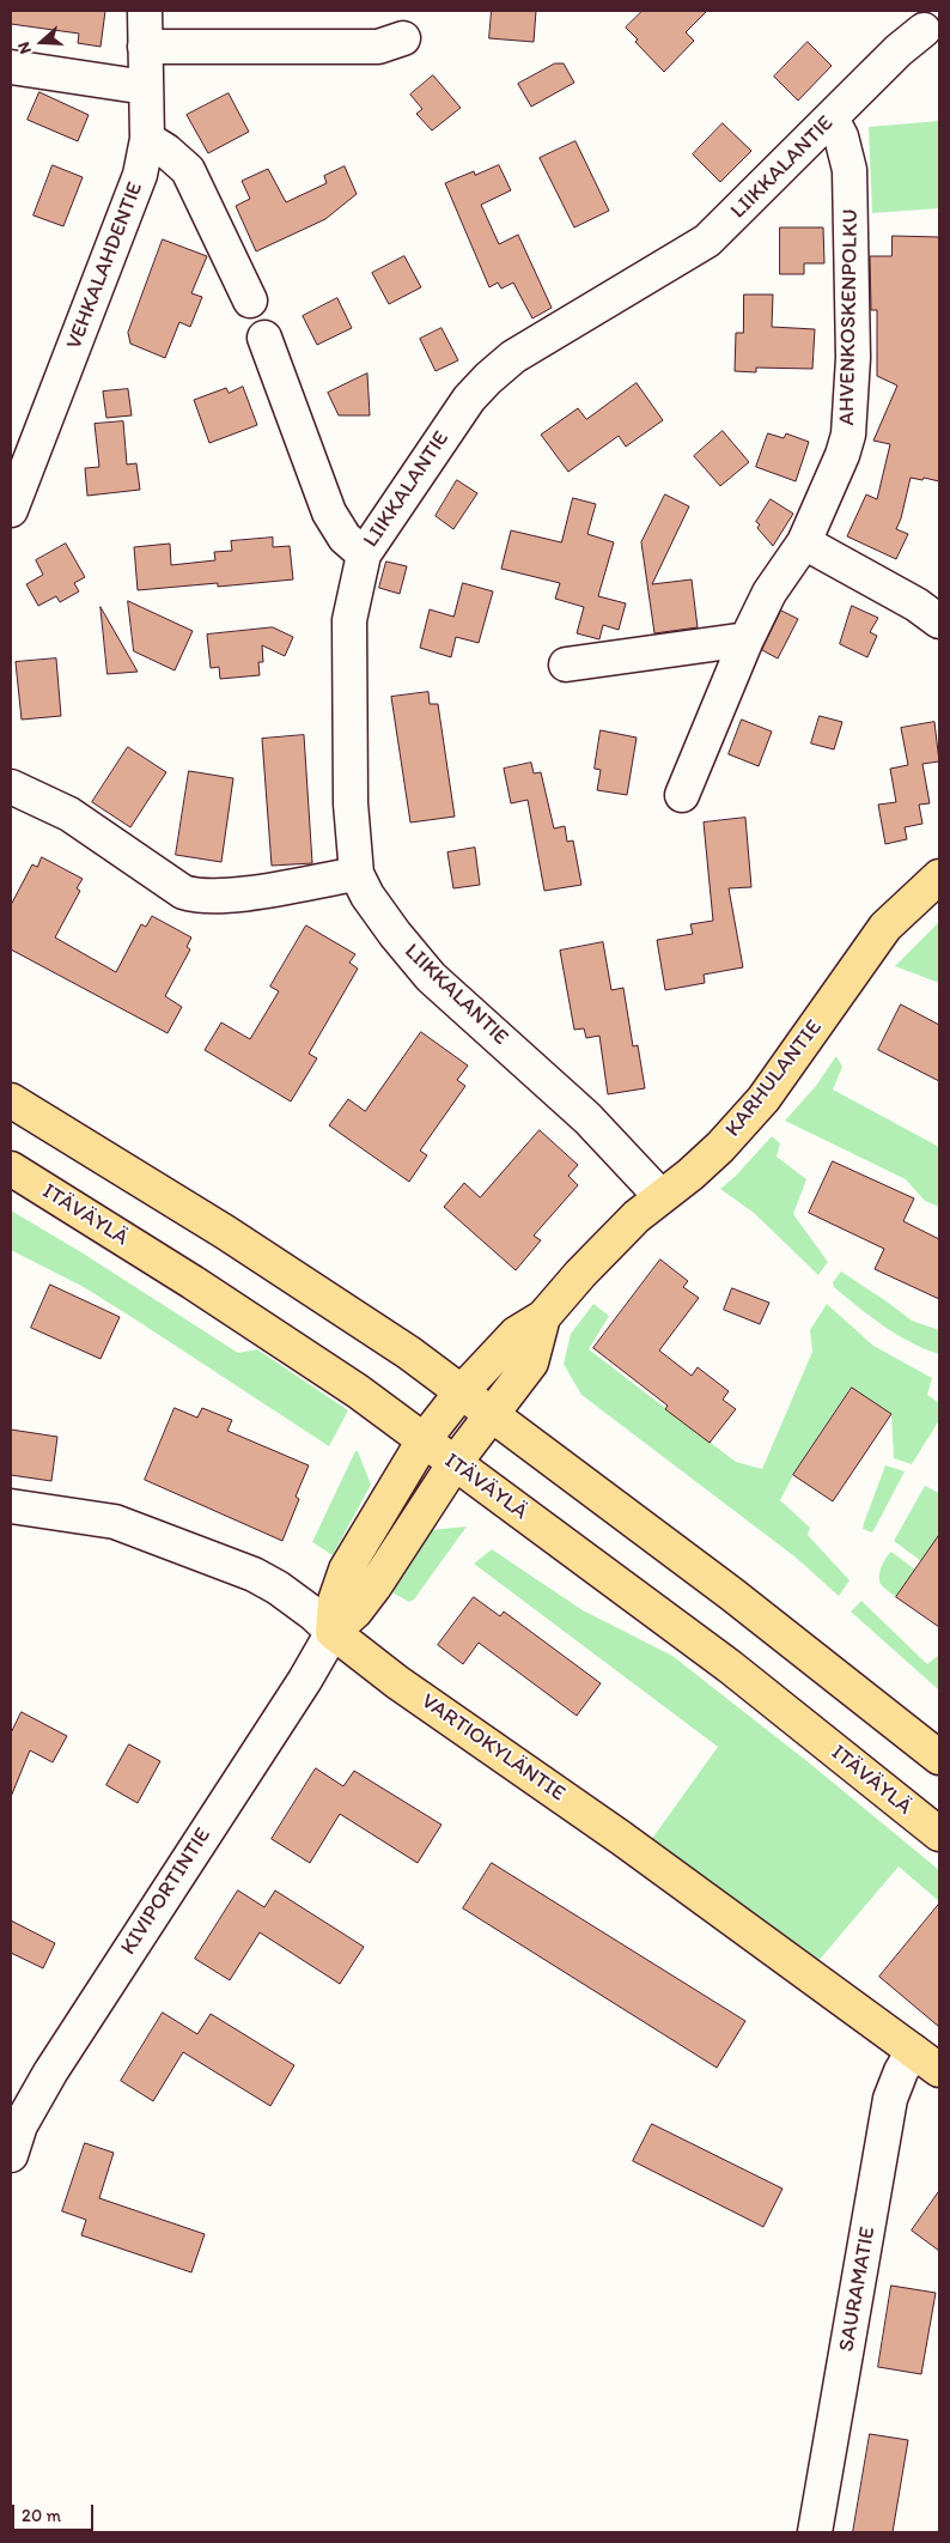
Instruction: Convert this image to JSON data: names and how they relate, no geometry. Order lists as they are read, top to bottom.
{
  "streets": {
    "main road": [
      "KARHULANTIE",
      "ITÄVÄYLÄ",
      "VARTIOKYLÄNTIE",
      "KIVIPORTINTIE"
    ],
    "street": [
      "LIIKKALANTIE",
      "VEHKALAHDENTIE",
      "AHVENKOSKENPOLKU",
      "SAURAMATIE"
    ]
  },
  "crossings": [
    ["LIIKKALANTIE", "AHVENKOSKENPOLKU"],
    ["LIIKKALANTIE", "KARHULANTIE"],
    ["KARHULANTIE", "ITÄVÄYLÄ"],
    ["KARHULANTIE", "KIVIPORTINTIE"],
    ["ITÄVÄYLÄ", "KIVIPORTINTIE"],
    ["VARTIOKYLÄNTIE", "KIVIPORTINTIE"],
    ["VARTIOKYLÄNTIE", "SAURAMATIE"]
  ],
  "scale_bar": "20 m",
  "north": "left"
}
